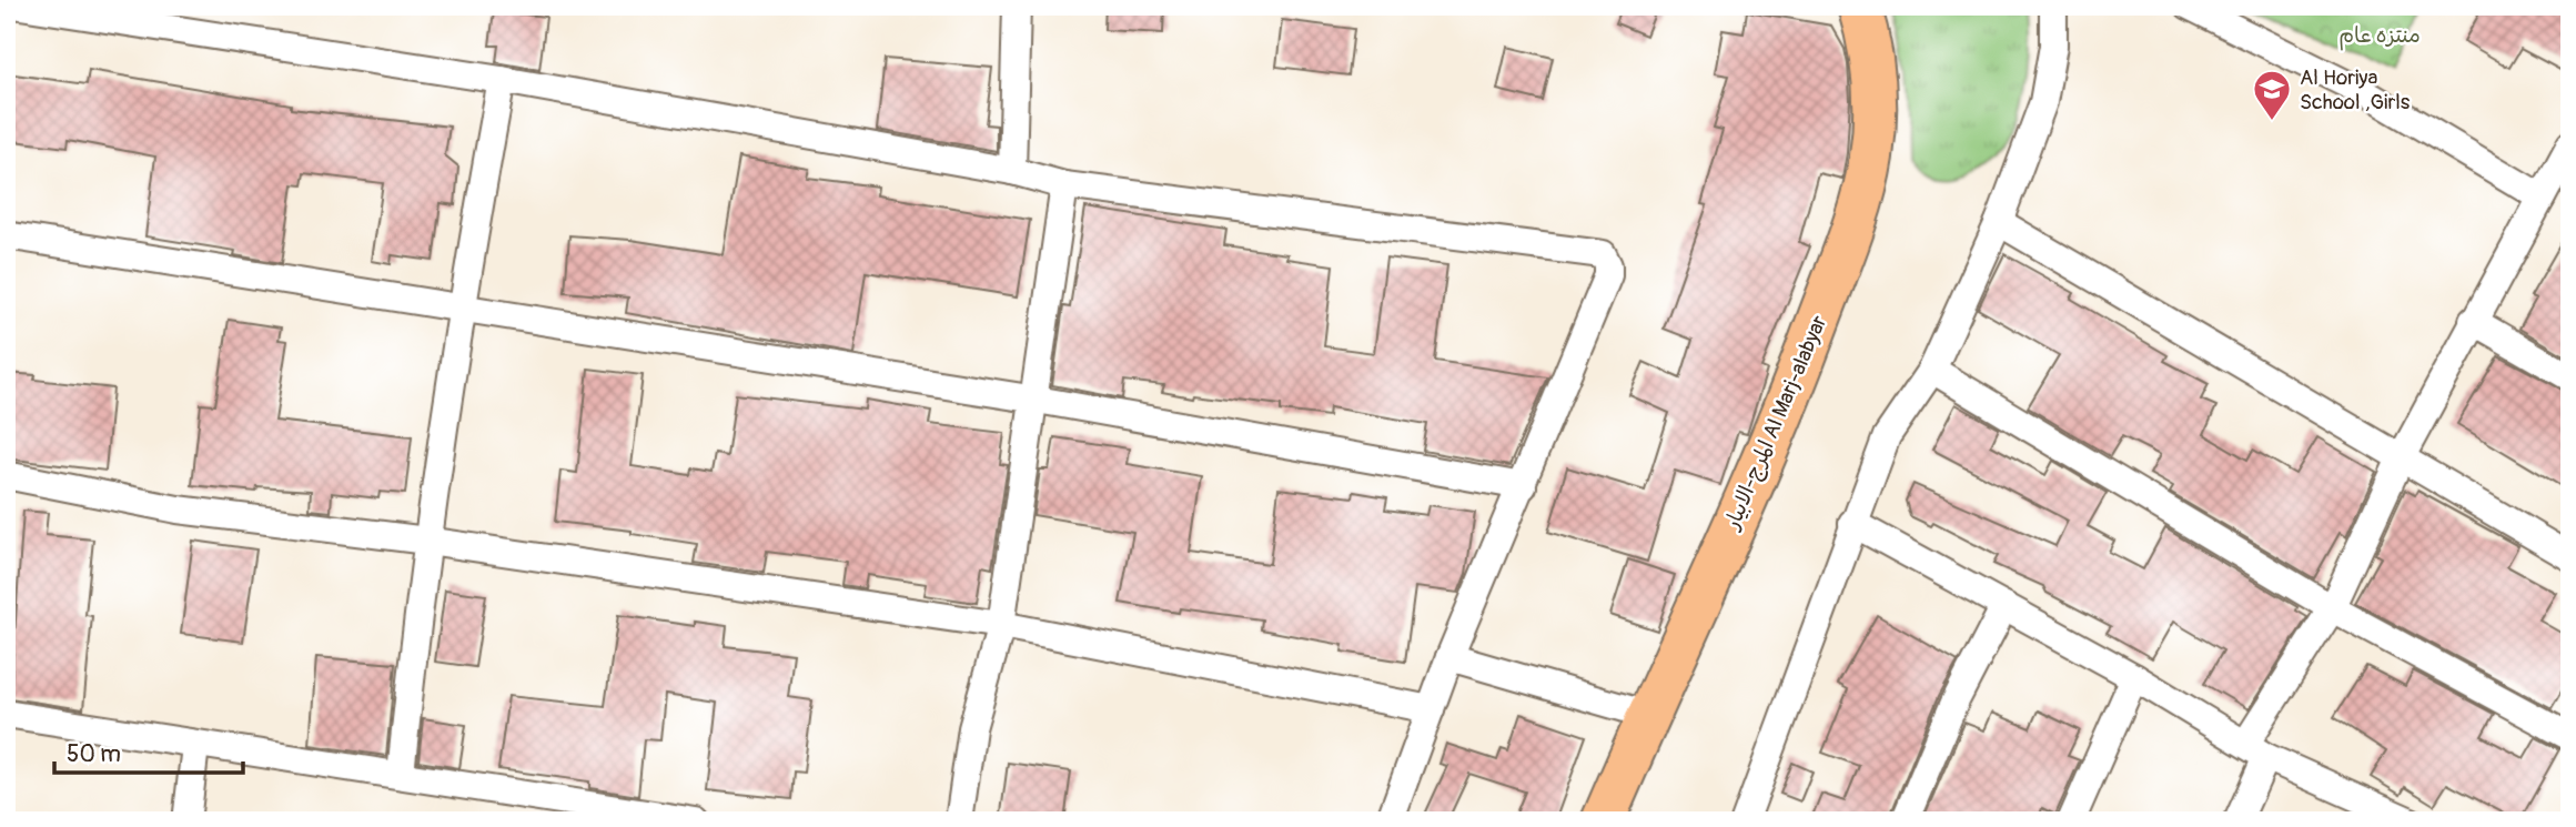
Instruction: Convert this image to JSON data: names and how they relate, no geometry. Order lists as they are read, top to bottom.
{
  "streets": {
    "main road": ["المرج-الابيار Al Marj-alabyar"]
  },
  "parks": ["منتزه عام"],
  "places": {
    "school or university": ["Al Horiya School ,Girls"]
  },
  "scale_bar": "50 m"
}
